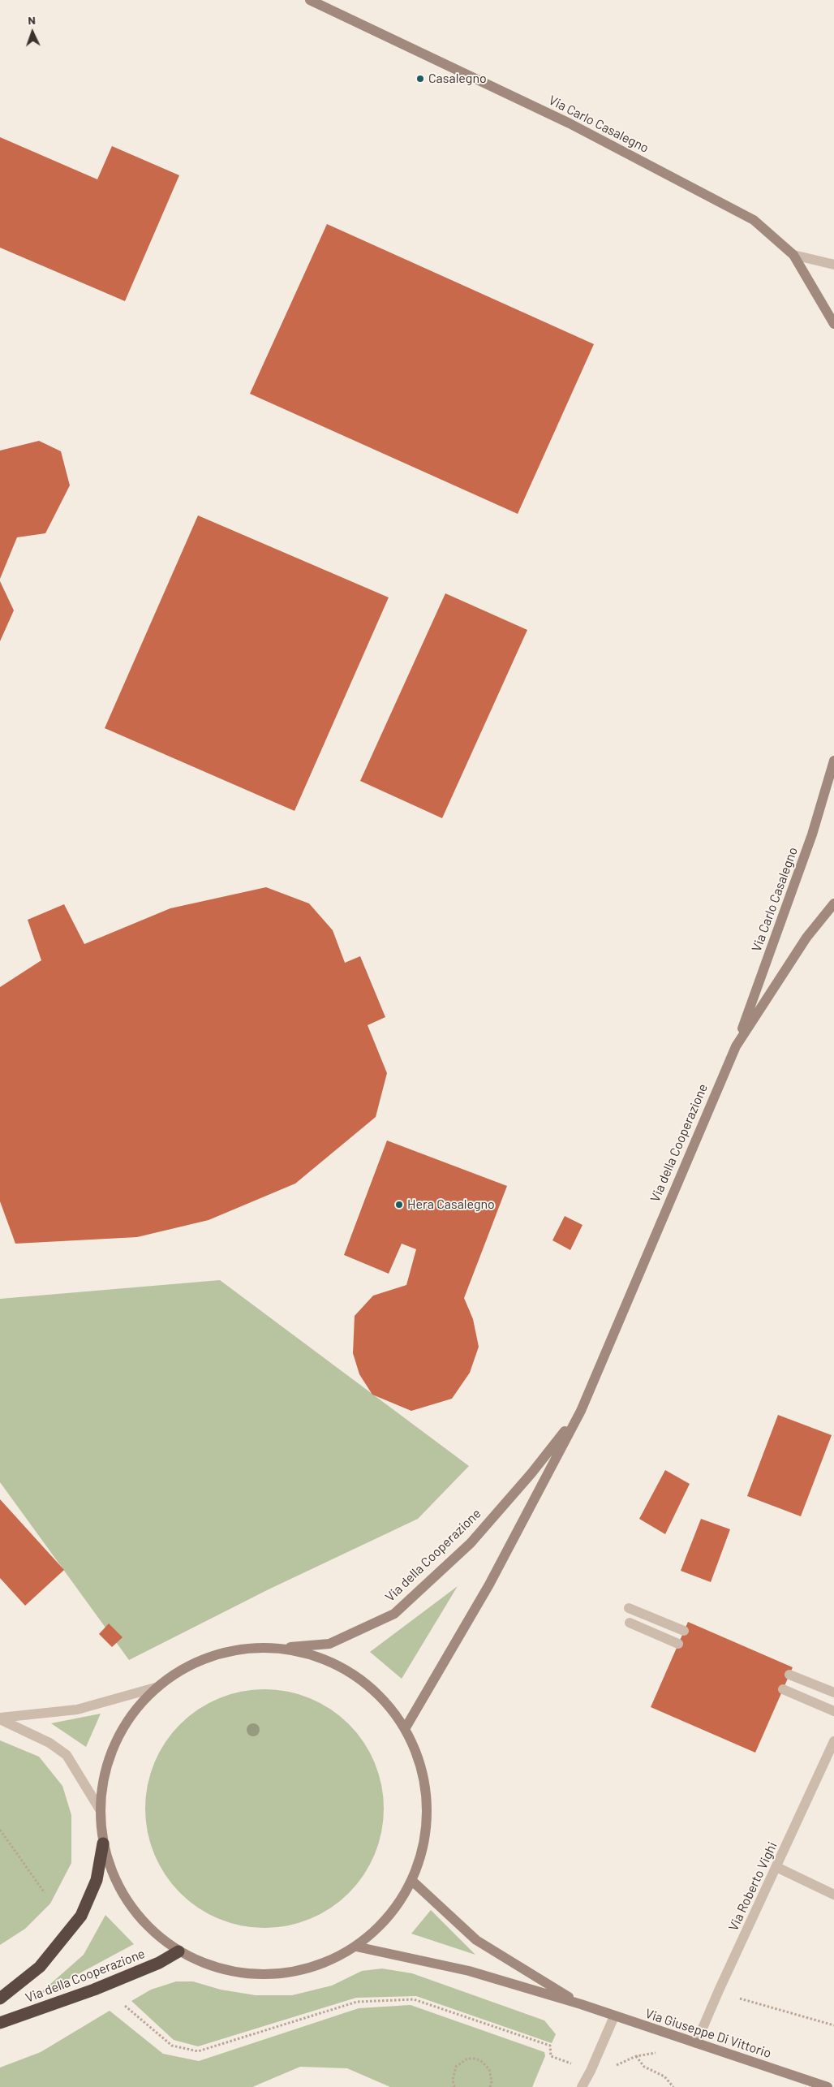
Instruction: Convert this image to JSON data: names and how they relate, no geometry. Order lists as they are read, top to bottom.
{
  "streets": {
    "highway": ["Via della Cooperazione"],
    "street": ["Via Carlo Casalegno", "Via Roberto Vighi", "Via Giuseppe Di Vittorio"]
  },
  "crossings": [
    ["Via Carlo Casalegno", "Via della Cooperazione"],
    ["Via Roberto Vighi", "Via Giuseppe Di Vittorio"]
  ],
  "places": ["Casalegno", "Hera Casalegno"],
  "north": "top"
}
